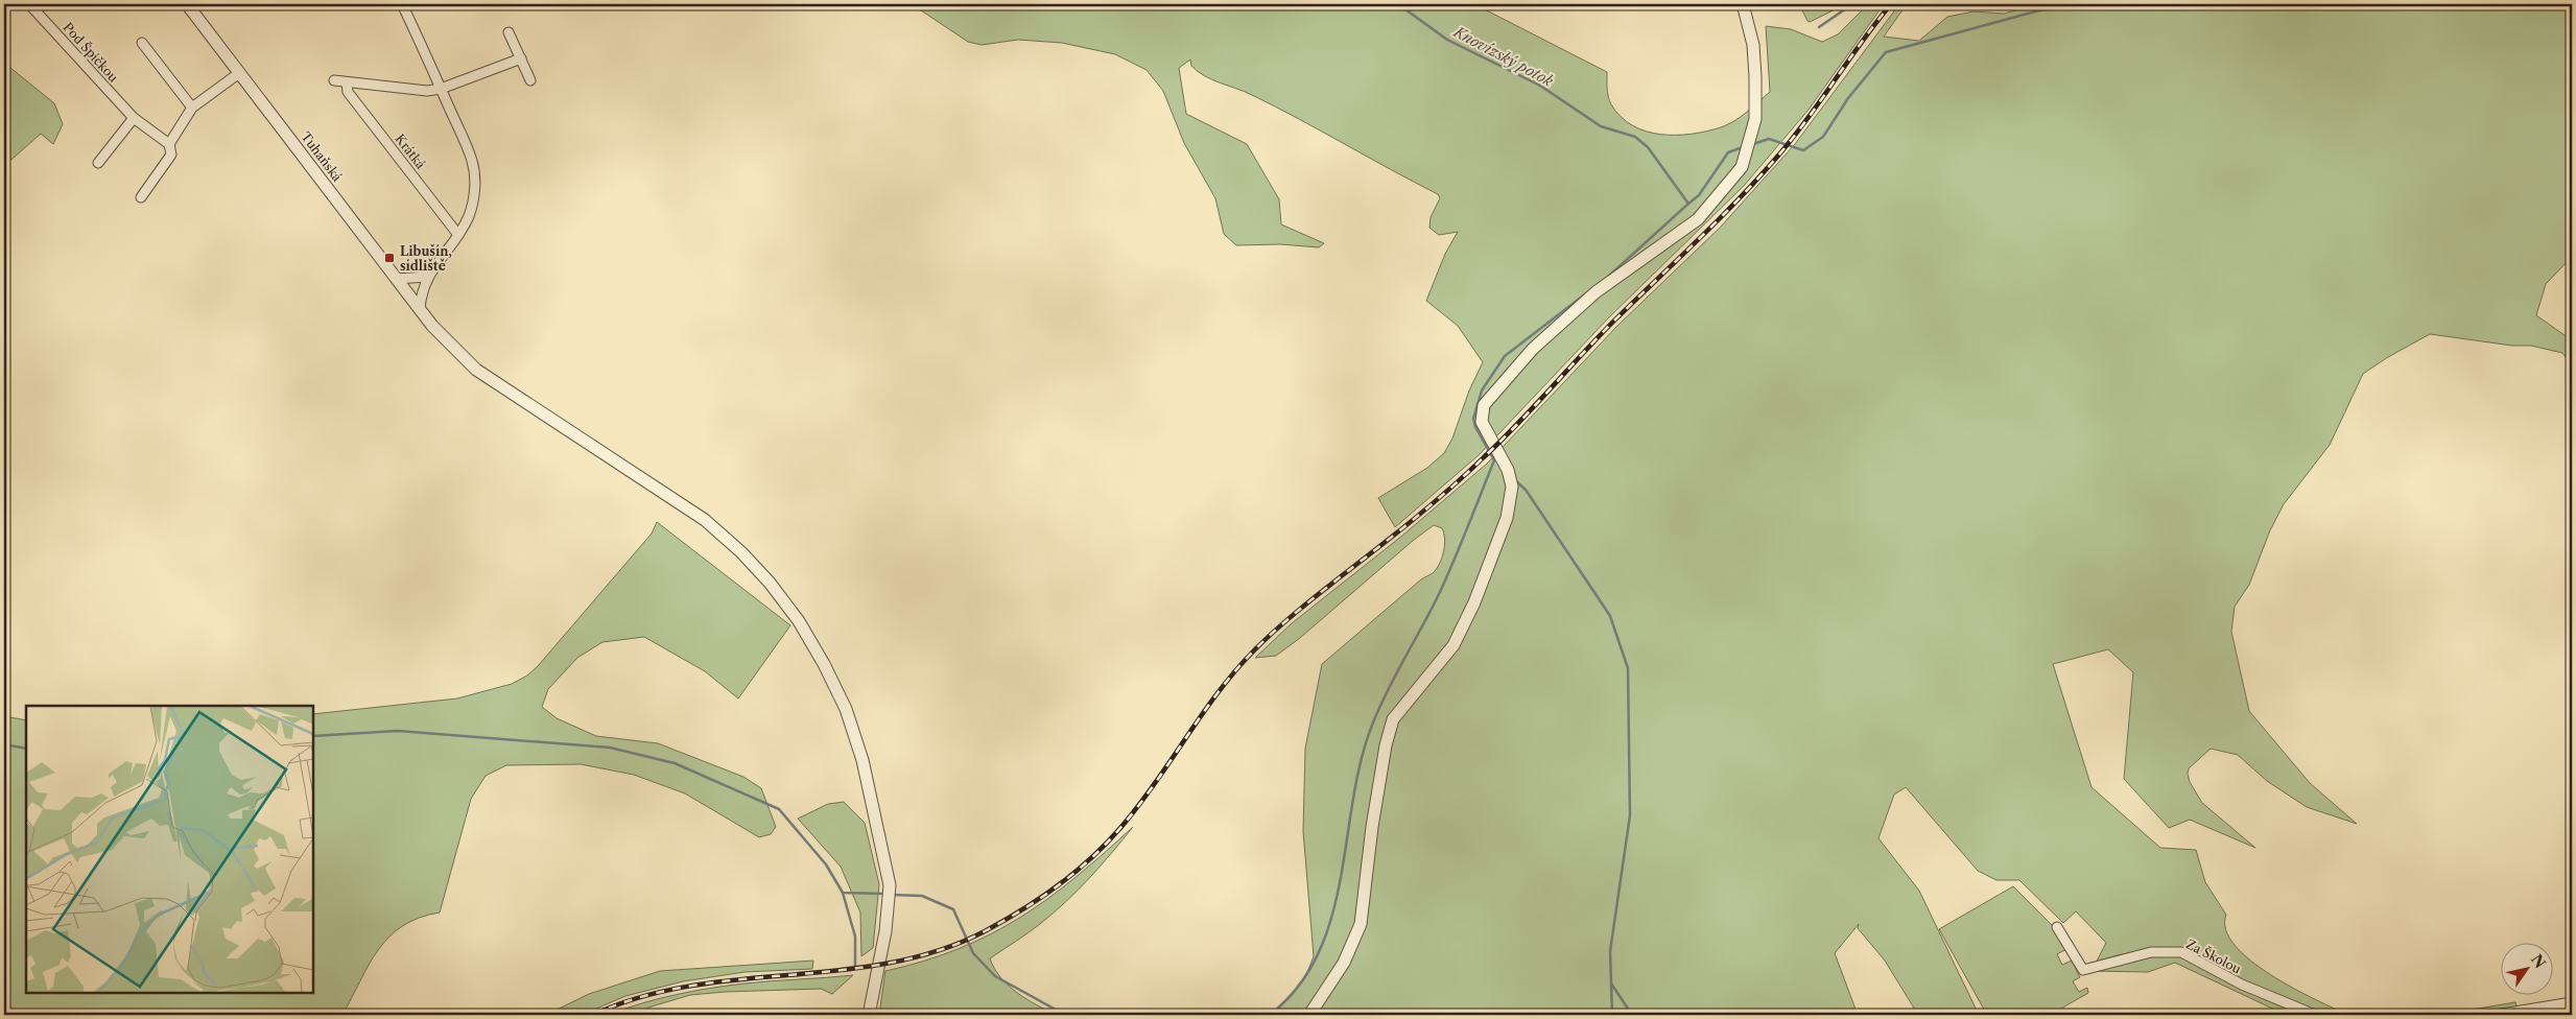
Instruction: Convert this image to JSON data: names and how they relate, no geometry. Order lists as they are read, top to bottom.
{
  "streets": {
    "street": [
      "Pod Špičkou",
      "Krátká",
      "Tuhaňská",
      "Za Školou"
    ]
  },
  "water": ["Knovízský potok"],
  "places": {
    "transit": ["Libušín, sídliště"]
  },
  "north": "top right"
}
